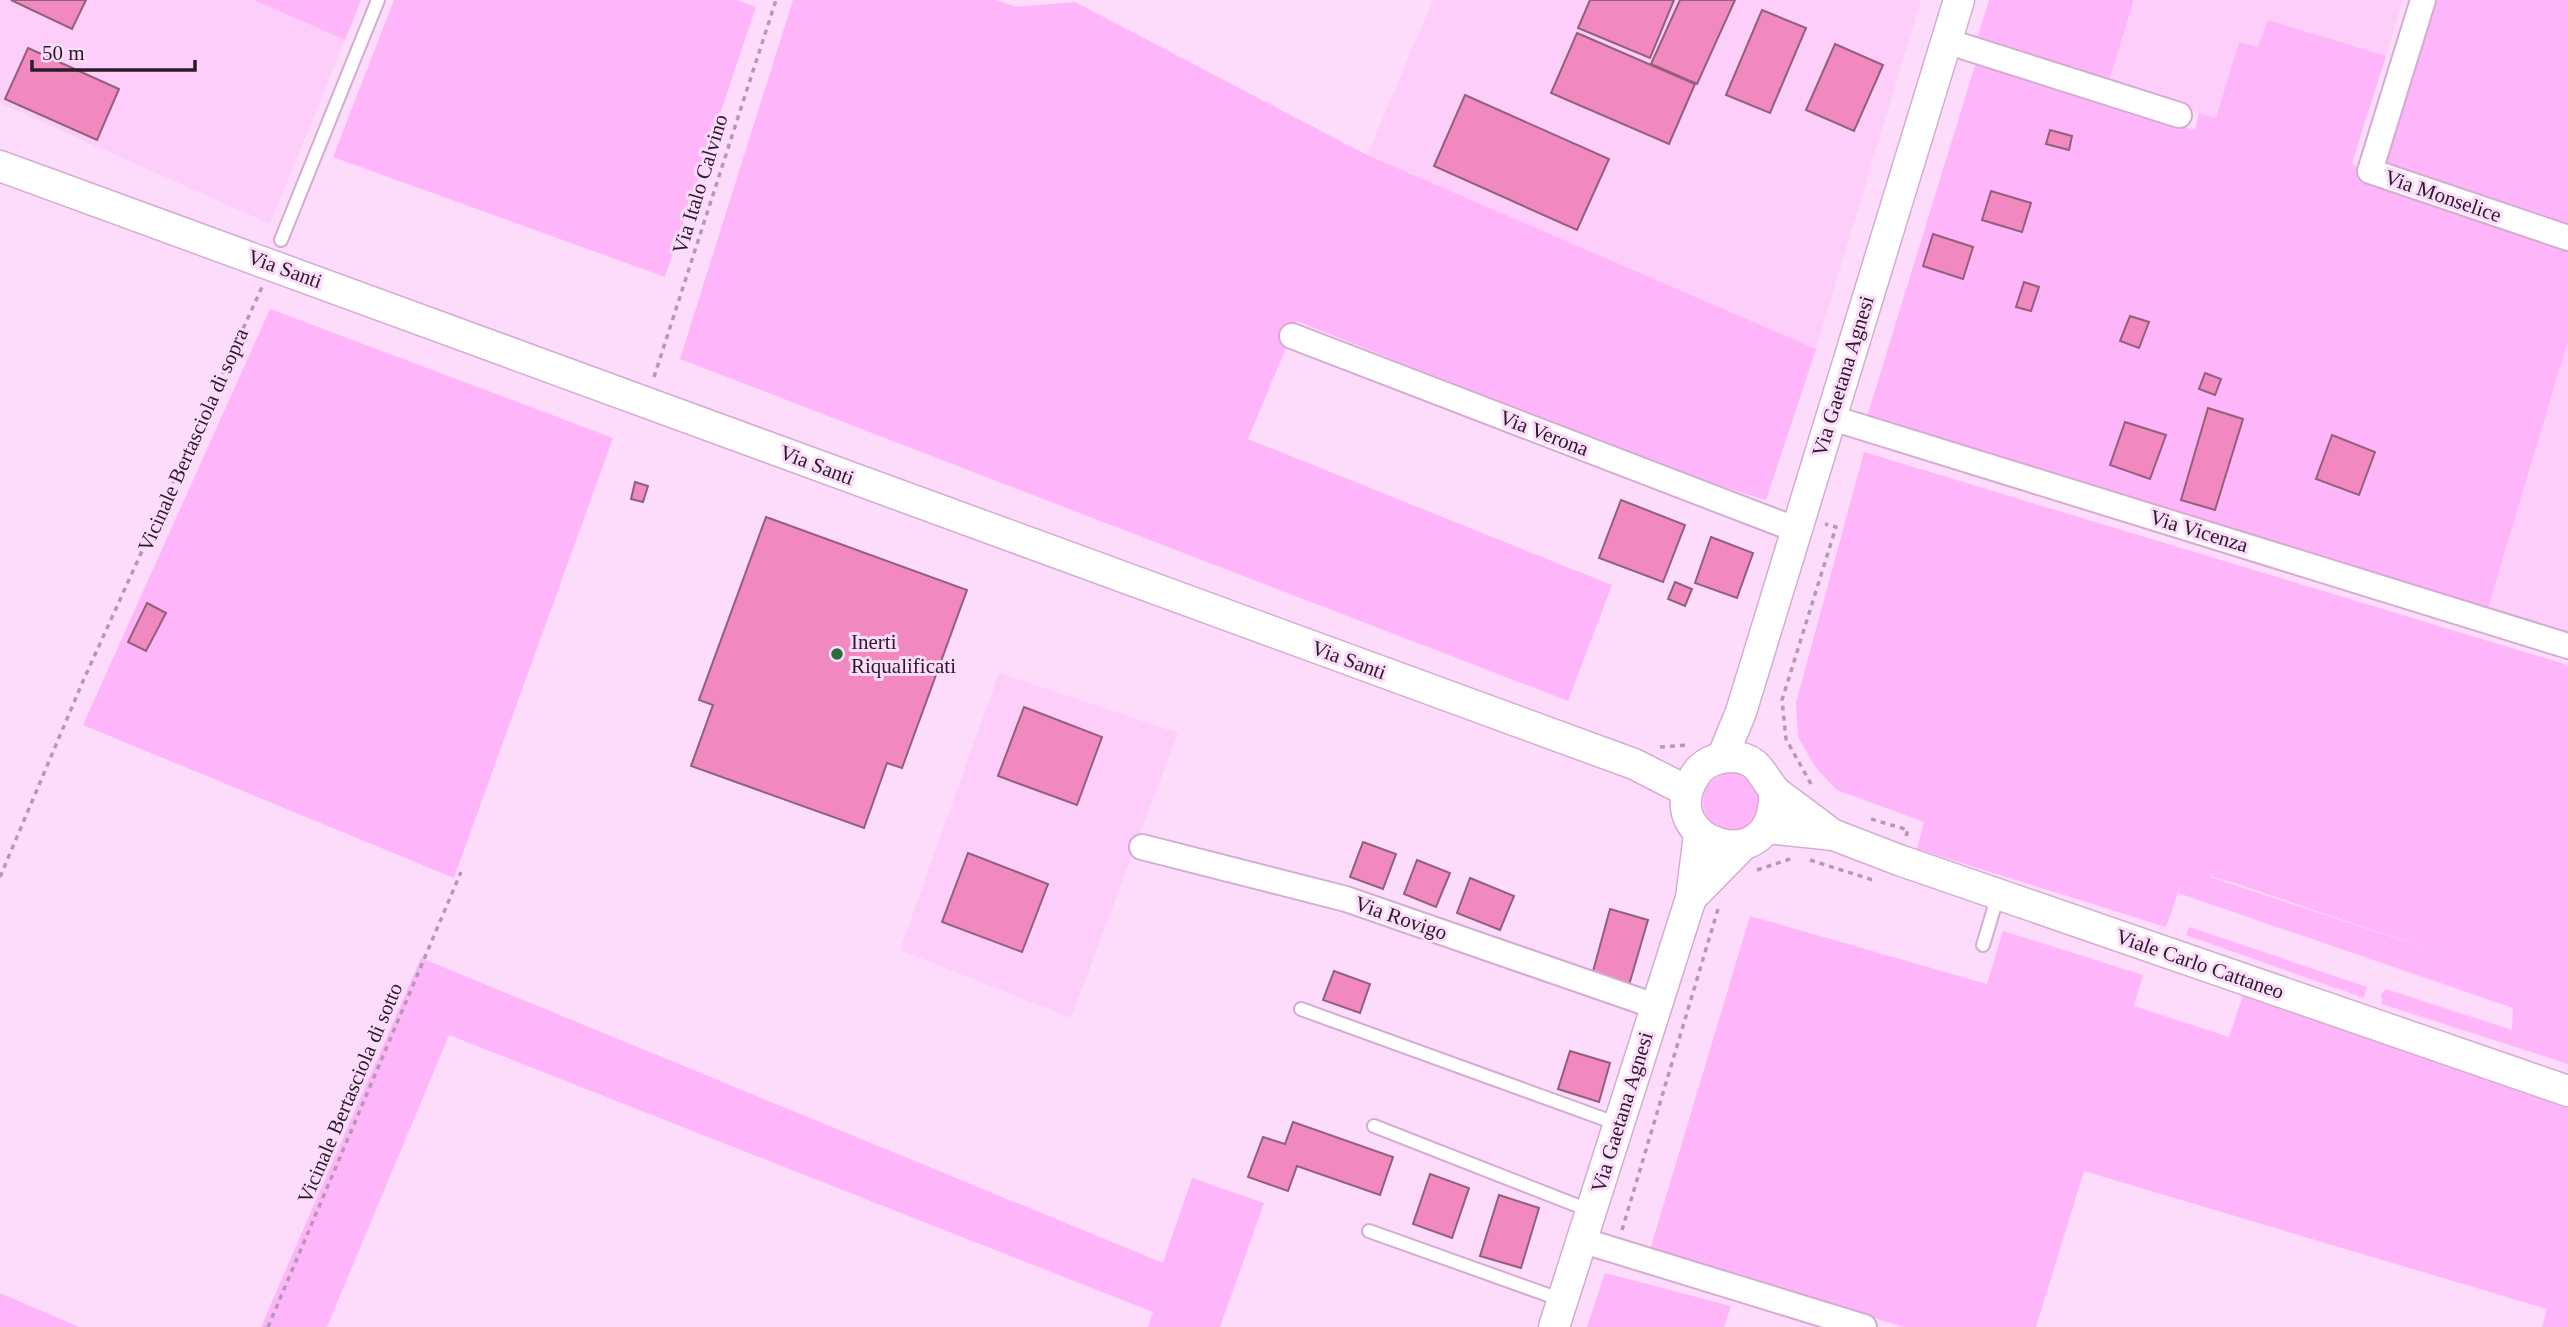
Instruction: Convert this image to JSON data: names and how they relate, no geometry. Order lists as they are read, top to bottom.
{
  "streets": {
    "street": [
      "Via Monselice",
      "Via Santi",
      "Via Gaetana Agnesi",
      "Via Verona",
      "Via Vicenza",
      "Via Rovigo",
      "Viale Carlo Cattaneo"
    ],
    "path": ["Via Italo Calvino", "Vicinale Bertasciola di sopra", "Vicinale Bertasciola di sotto"]
  },
  "crossings": [
    ["Via Santi", "Via Gaetana Agnesi"],
    ["Via Santi", "Vicinale Bertasciola di sopra"],
    ["Via Santi", "Viale Carlo Cattaneo"],
    ["Via Gaetana Agnesi", "Via Verona"],
    ["Via Gaetana Agnesi", "Via Vicenza"],
    ["Via Gaetana Agnesi", "Via Rovigo"],
    ["Via Gaetana Agnesi", "Viale Carlo Cattaneo"]
  ],
  "places": ["Inerti Riqualificati"],
  "scale_bar": "50 m"
}
